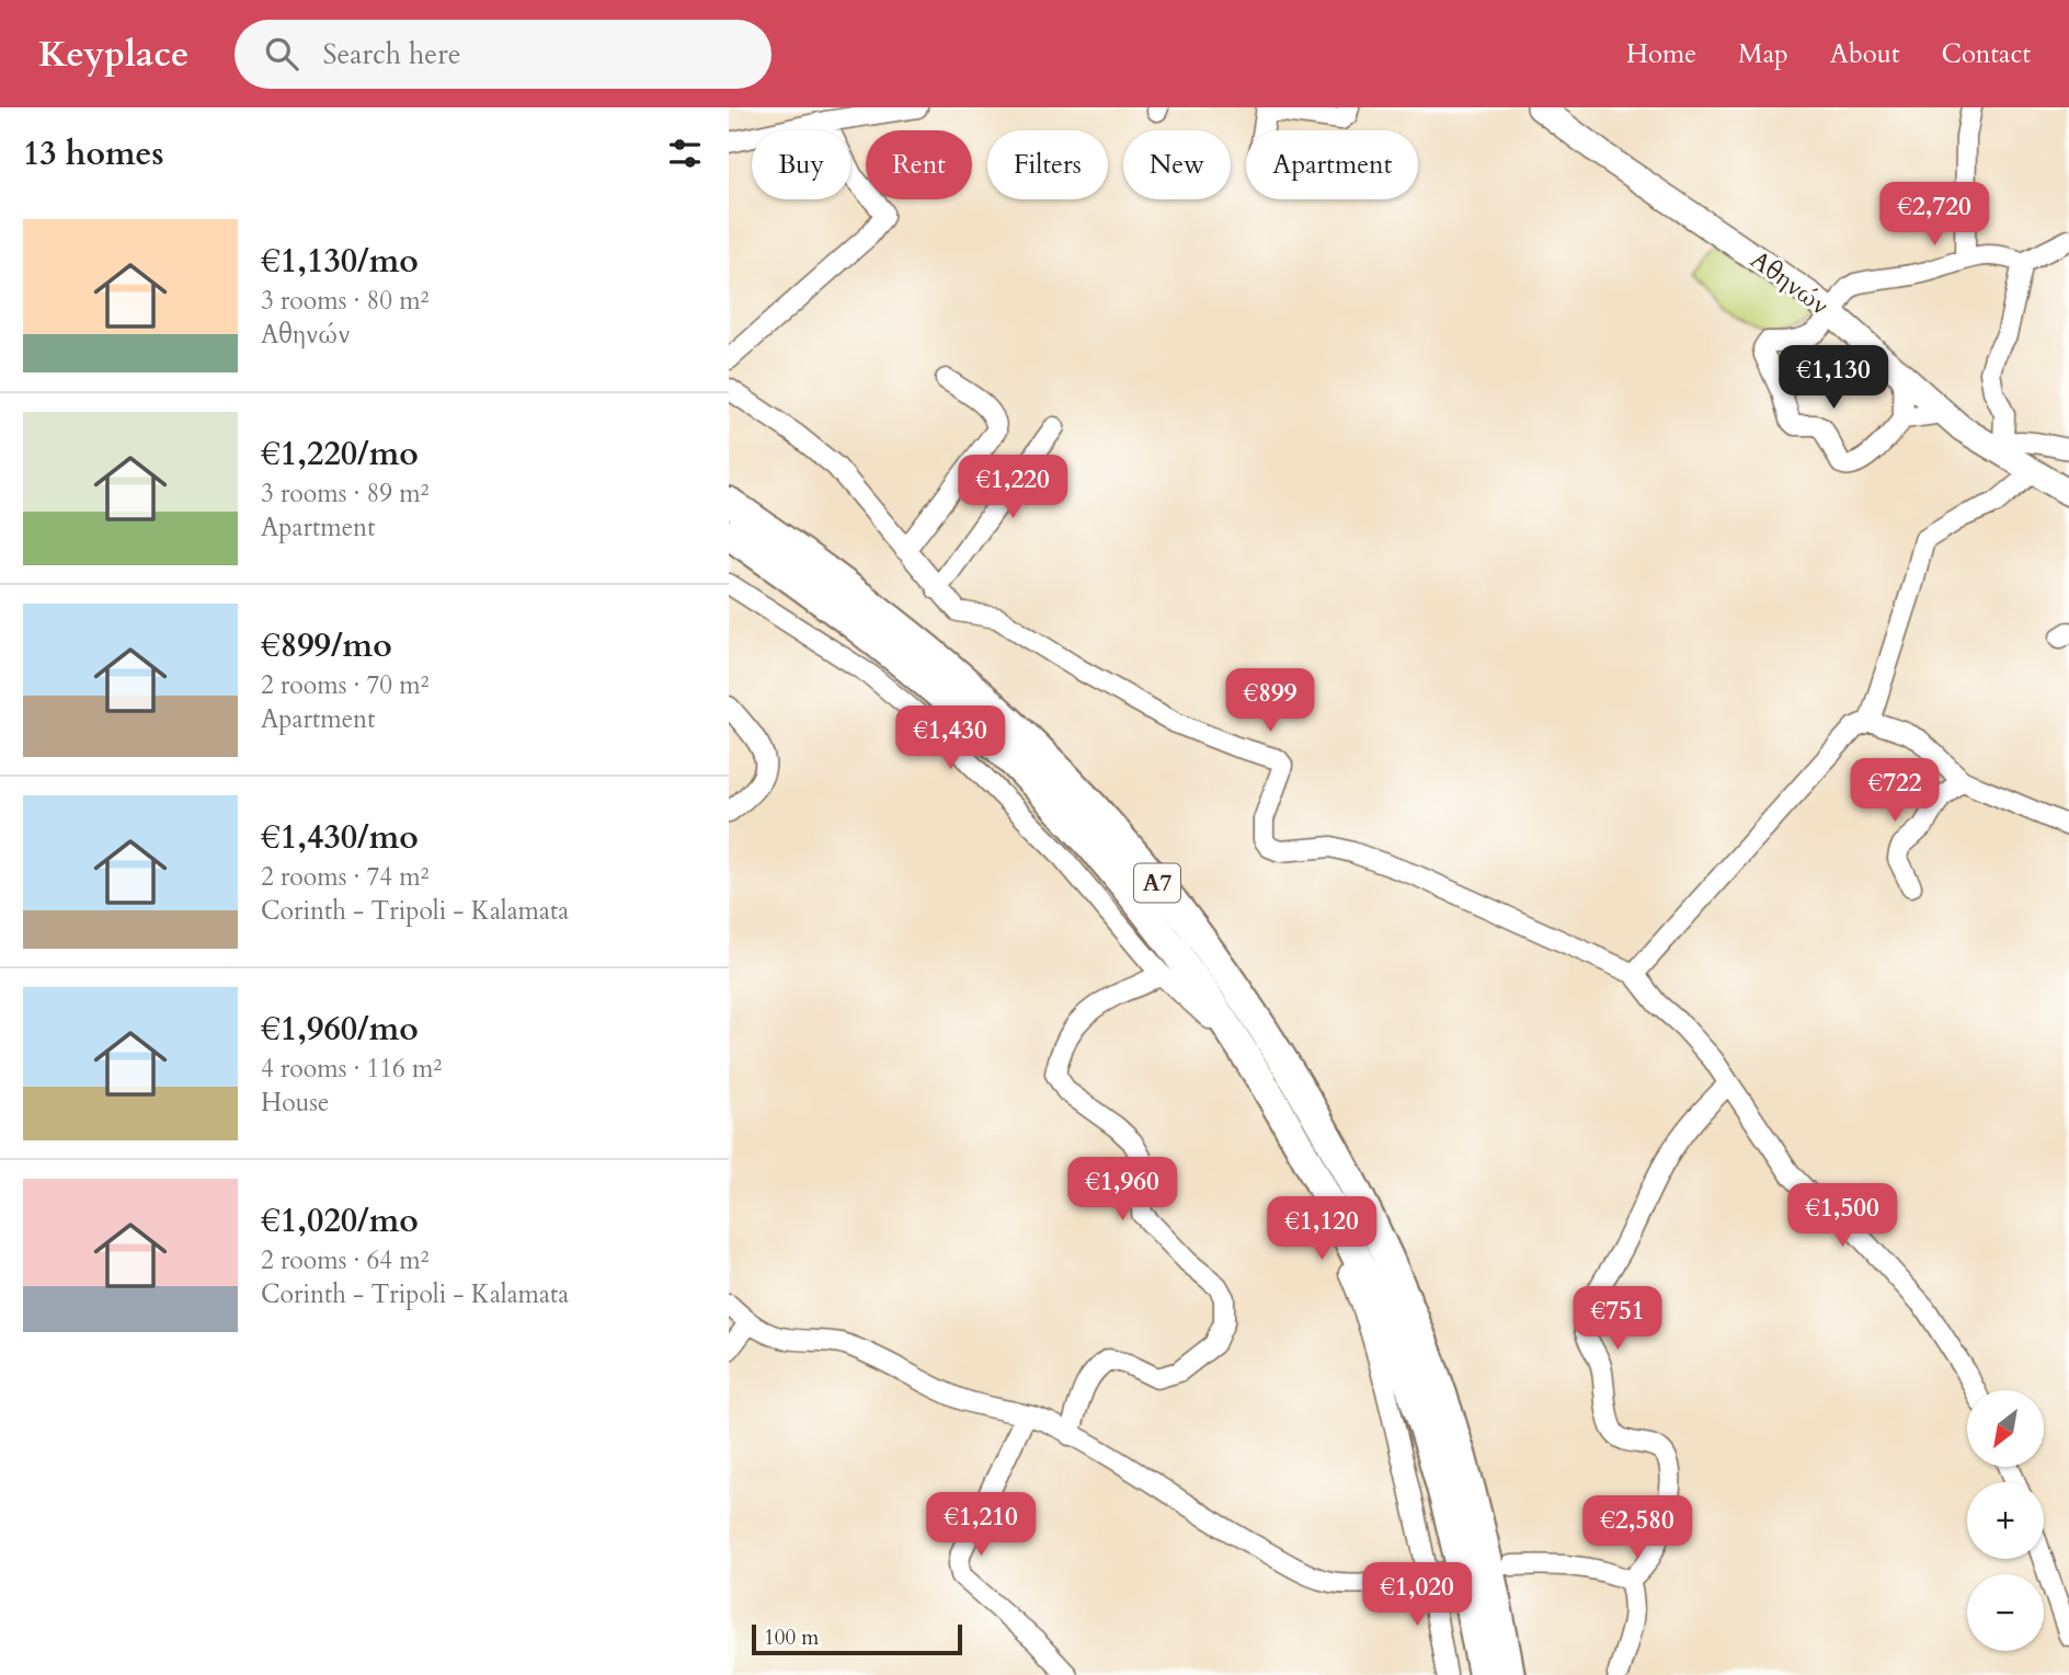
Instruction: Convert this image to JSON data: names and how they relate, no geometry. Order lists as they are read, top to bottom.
{
  "streets": {
    "highway": ["Α7"],
    "main road": ["Αθηνών"]
  },
  "scale_bar": "100 m",
  "north": "bottom left",
  "page": {
    "header": "Keyplace",
    "search": "Search here",
    "nav": [
      "Home",
      "Map",
      "About",
      "Contact"
    ],
    "heading": "13 homes",
    "chip": [
      "Buy",
      "Rent",
      "Filters",
      "New",
      "Apartment"
    ],
    "price": [
      "€2,720",
      "€1,130",
      "€1,220",
      "€899",
      "€1,430",
      "€722",
      "€1,960",
      "€1,500",
      "€1,120",
      "€751",
      "€1,210",
      "€2,580",
      "€1,020"
    ],
    "list": [
      {
        "name": "€1,130/mo",
        "note": "3 rooms · 80 m² · Αθηνών"
      },
      {
        "name": "€1,220/mo",
        "note": "3 rooms · 89 m² · Apartment"
      },
      {
        "name": "€899/mo",
        "note": "2 rooms · 70 m² · Apartment"
      },
      {
        "name": "€1,430/mo",
        "note": "2 rooms · 74 m² · Corinth - Tripoli - Kalamata"
      },
      {
        "name": "€1,960/mo",
        "note": "4 rooms · 116 m² · House"
      },
      {
        "name": "€1,020/mo",
        "note": "2 rooms · 64 m² · Corinth - Tripoli - Kalamata"
      }
    ],
    "map_buttons": ["+", "−"],
    "scale": "100 m"
  }
}
